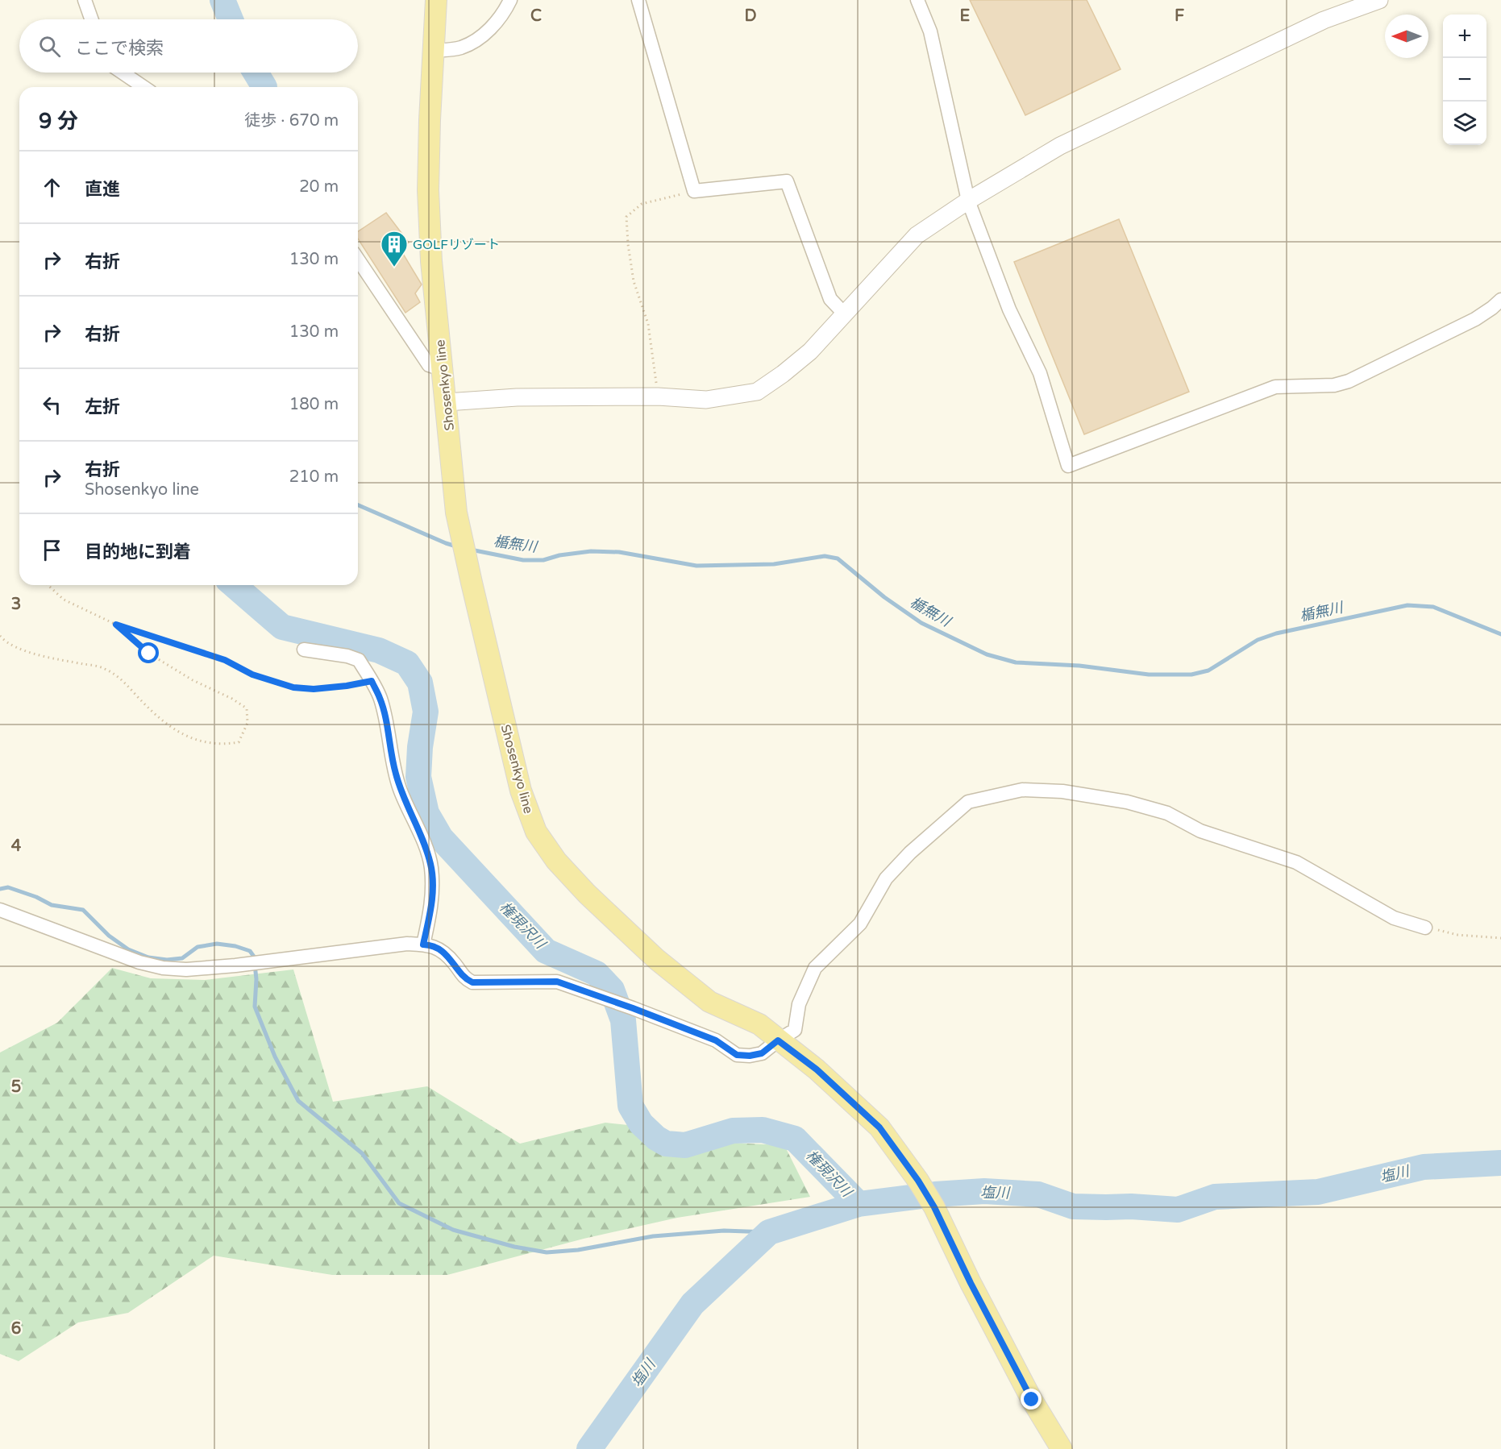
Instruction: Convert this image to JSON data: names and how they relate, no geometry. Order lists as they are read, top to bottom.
{
  "streets": {
    "main road": ["Shosenkyo line"]
  },
  "water": ["楯無川", "権現沢川", "塩川"],
  "places": {
    "building": ["GOLFリゾート"]
  },
  "north": "left",
  "page": {
    "map_buttons": ["+", "−"],
    "search": "ここで検索",
    "heading": ["9 分", "徒歩 · 670 m"],
    "list": [
      ["直進", "20 m"],
      ["右折", "130 m"],
      ["右折", "130 m"],
      ["左折", "180 m"],
      ["右折", "Shosenkyo line", "210 m"],
      "目的地に到着"
    ]
  },
  "grid": {
    "columns": [
      "C",
      "D",
      "E",
      "F"
    ],
    "rows": [
      "3",
      "4",
      "5",
      "6"
    ]
  }
}
